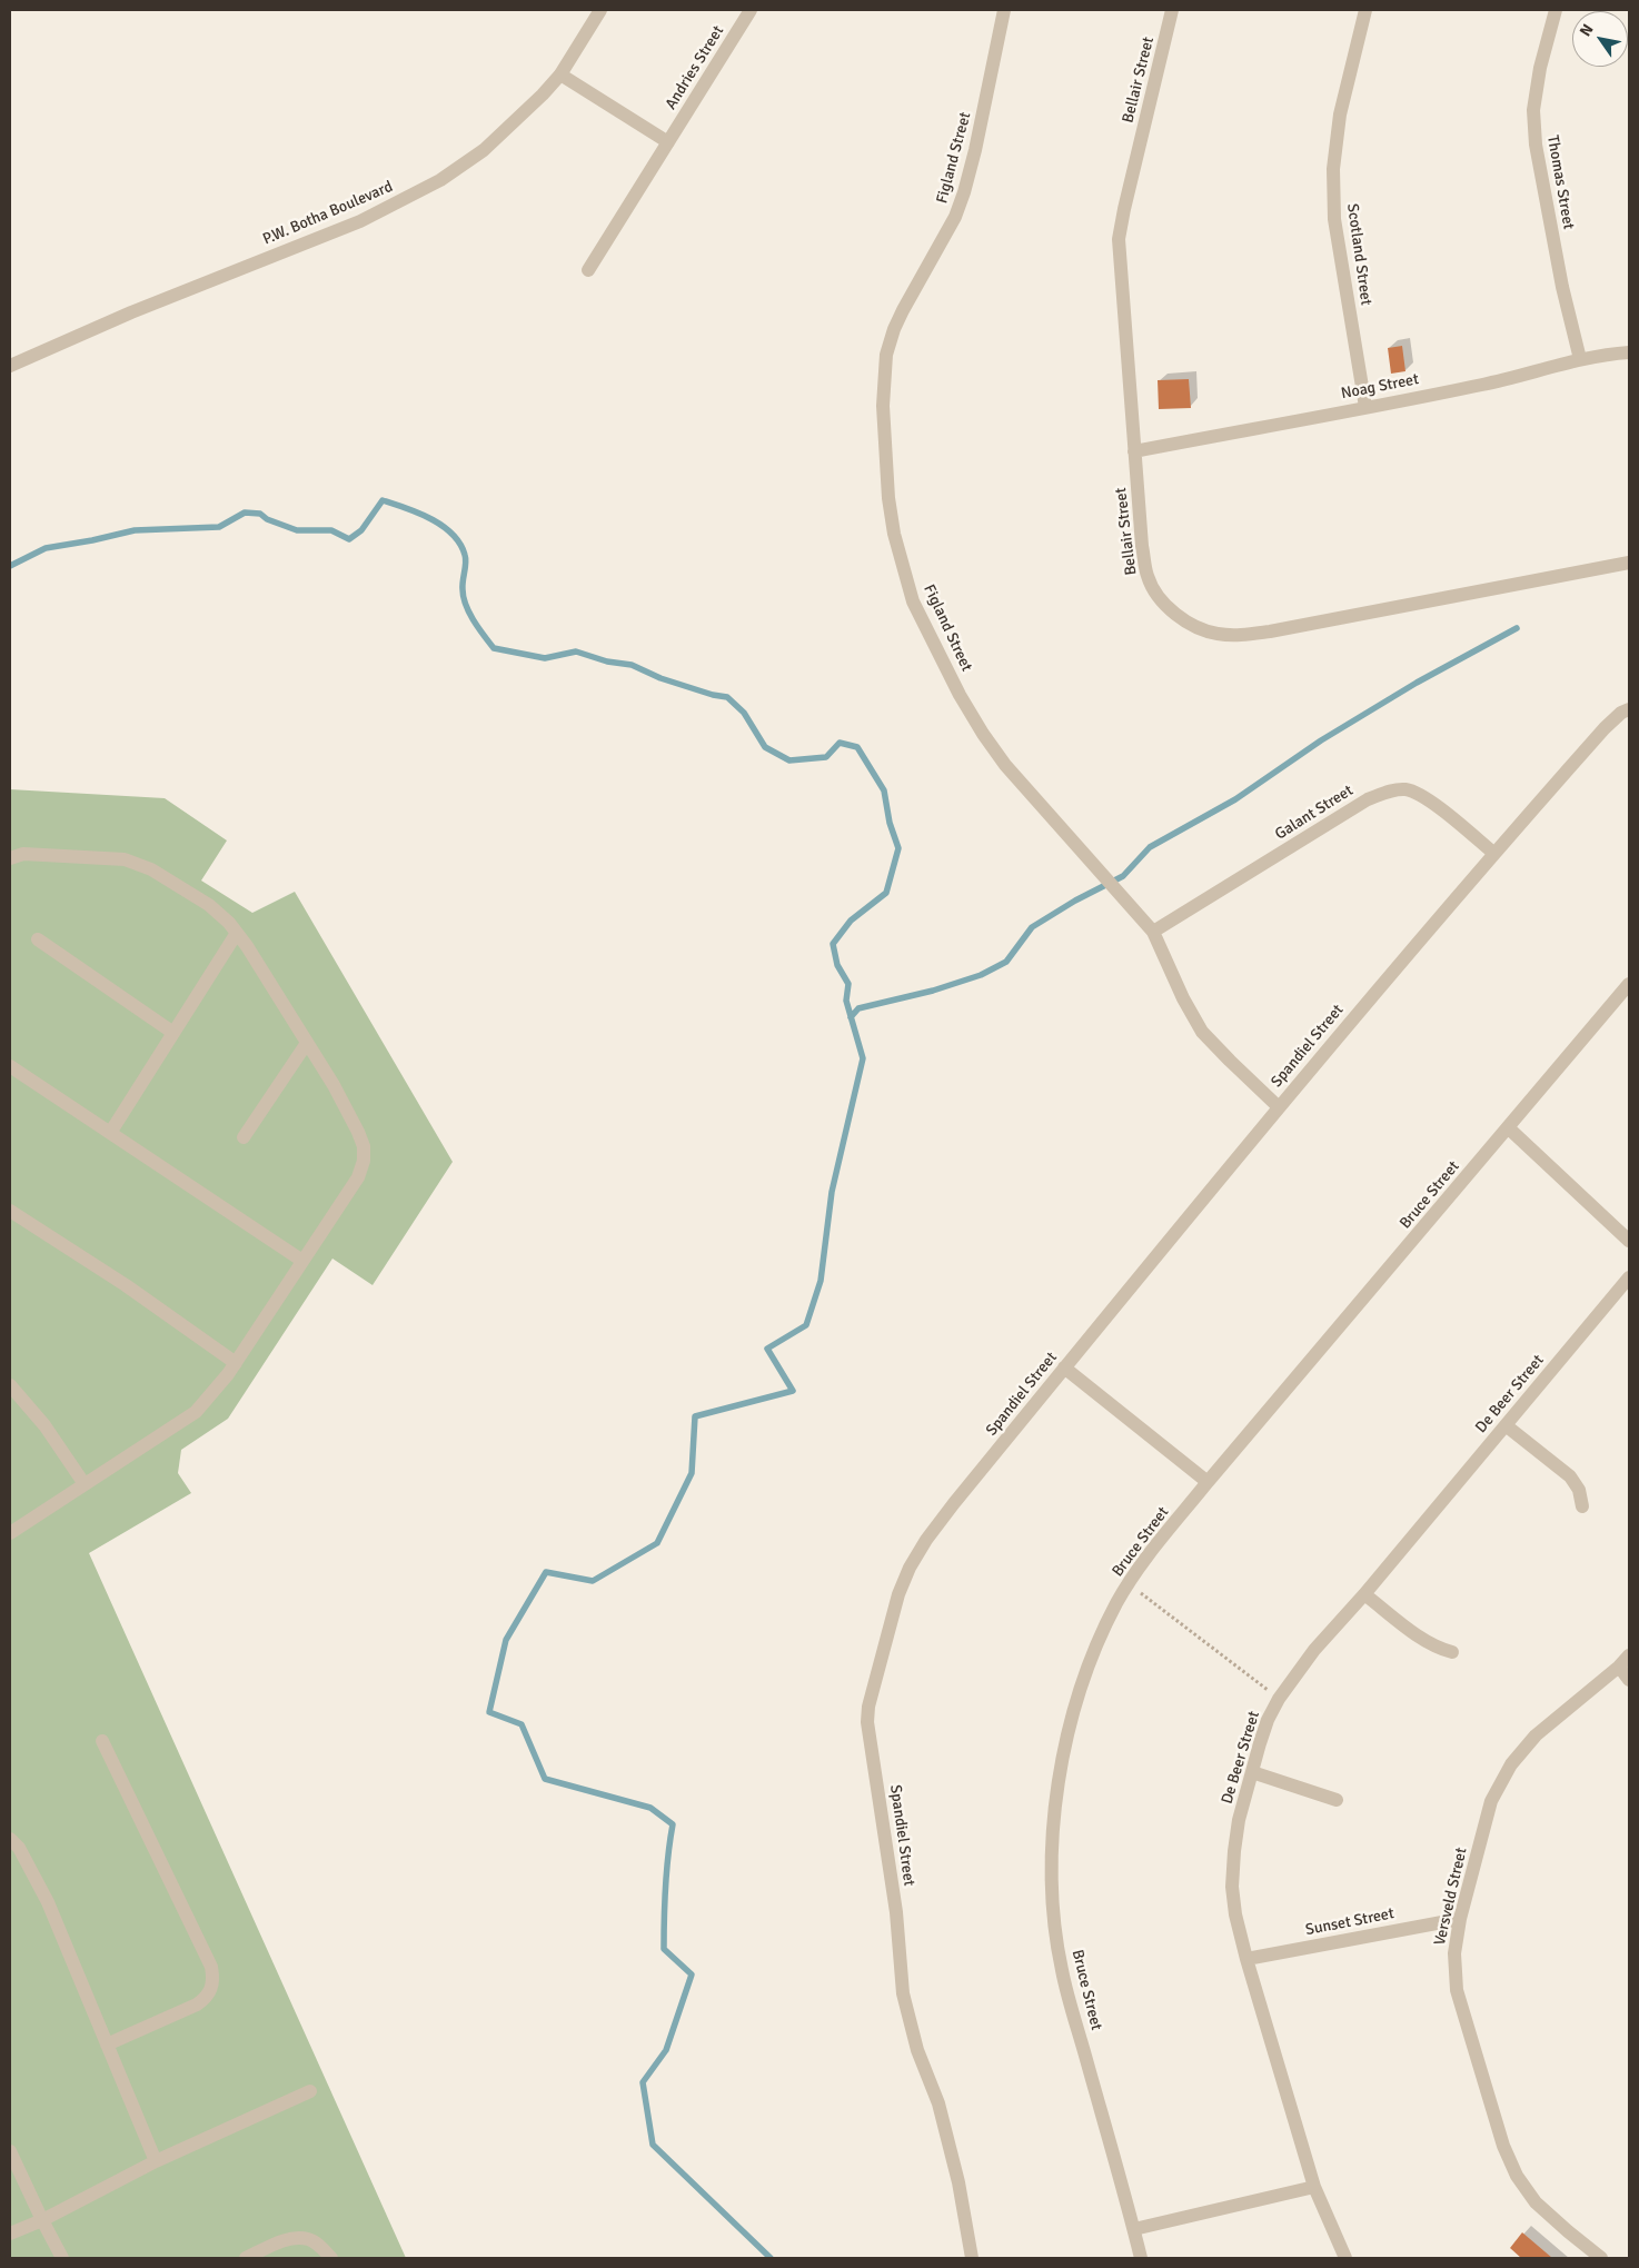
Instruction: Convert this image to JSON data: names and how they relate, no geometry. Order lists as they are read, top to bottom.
{
  "streets": {
    "street": [
      "Andries Street",
      "Bellair Street",
      "Figland Street",
      "Thomas Street",
      "P.W. Botha Boulevard",
      "Scotland Street",
      "Noag Street",
      "Galant Street",
      "Spandiel Street",
      "Bruce Street",
      "De Beer Street",
      "Versveld Street",
      "Sunset Street"
    ]
  },
  "crossings": [
    ["Bellair Street", "Noag Street"],
    ["Figland Street", "Galant Street"],
    ["Figland Street", "Spandiel Street"],
    ["Thomas Street", "Noag Street"],
    ["Scotland Street", "Noag Street"],
    ["Galant Street", "Spandiel Street"],
    ["De Beer Street", "Sunset Street"],
    ["Versveld Street", "Sunset Street"]
  ],
  "north": "top left"
}
